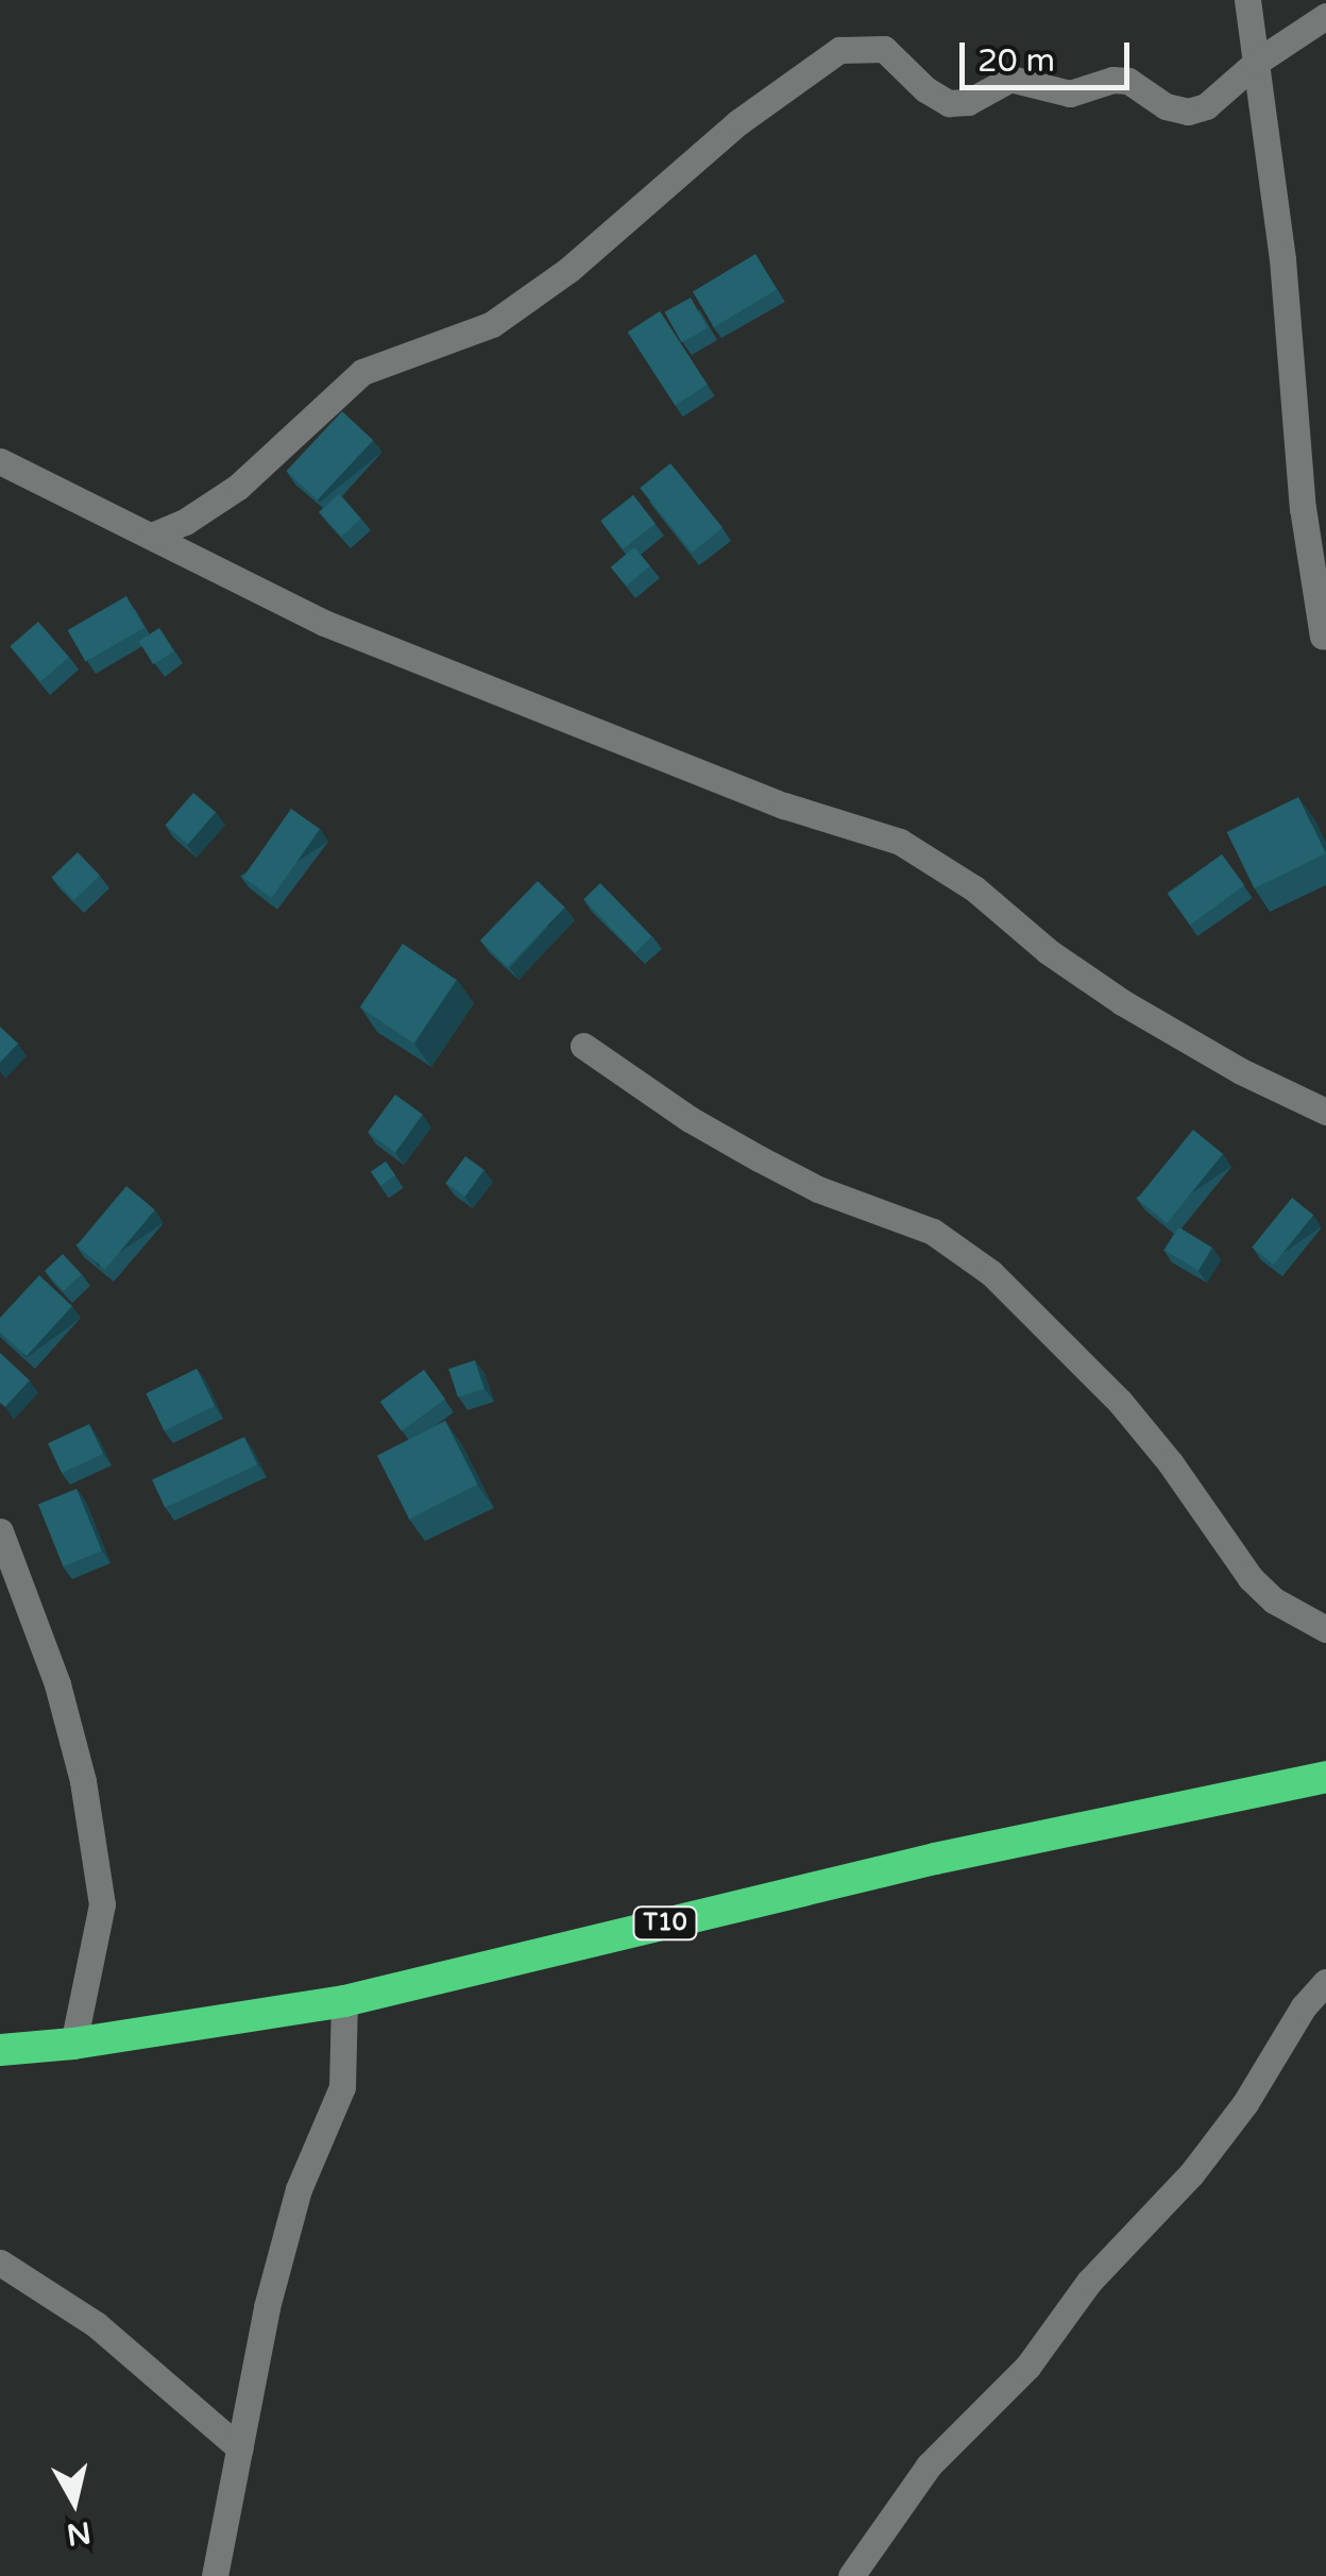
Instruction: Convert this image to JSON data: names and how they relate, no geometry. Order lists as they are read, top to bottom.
{
  "streets": {
    "highway": ["T10"]
  },
  "scale_bar": "20 m",
  "north": "bottom"
}
